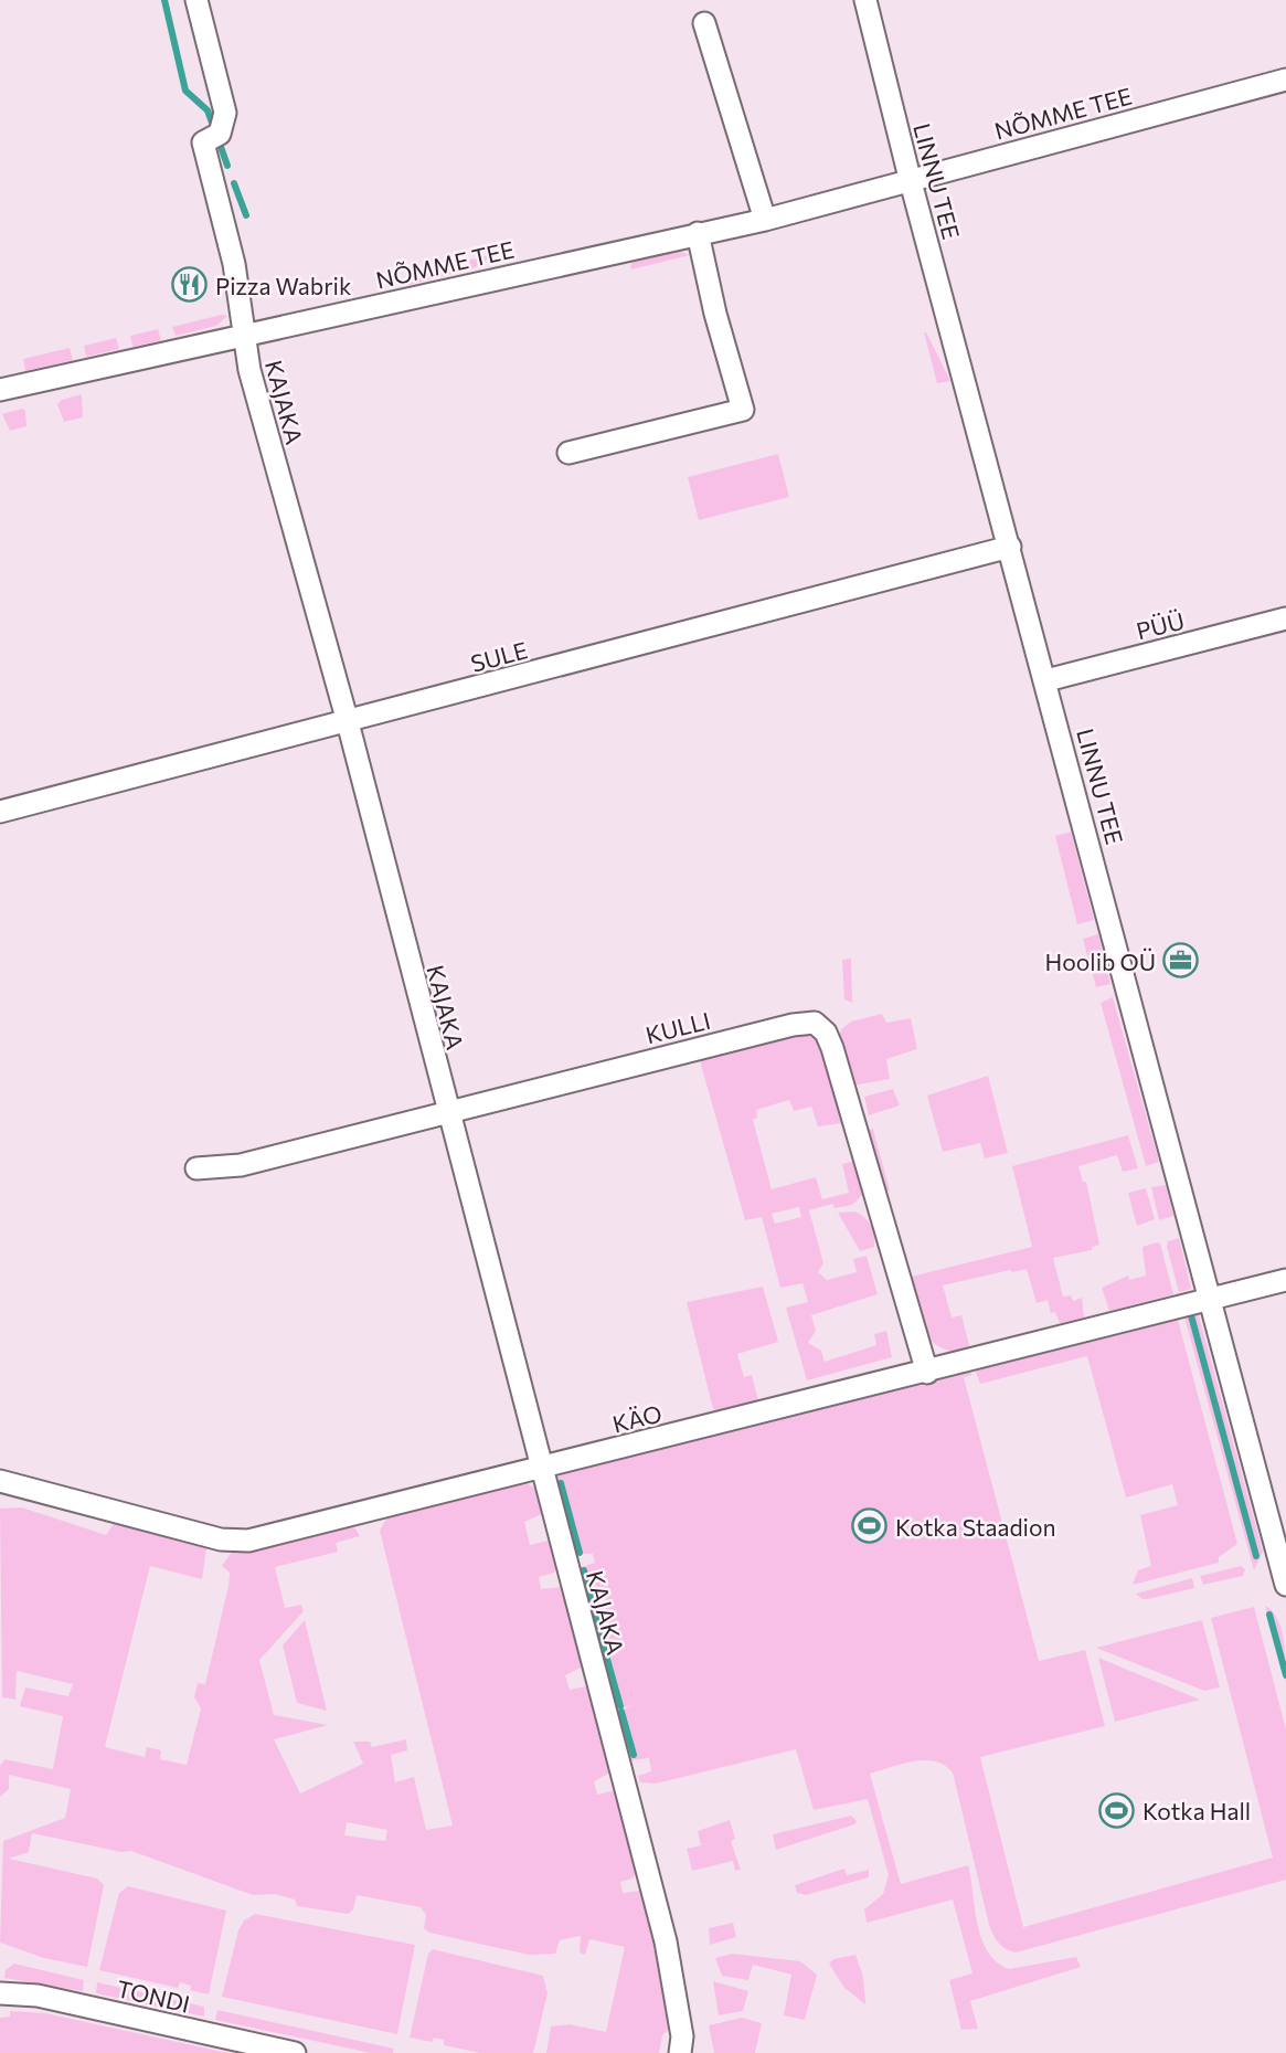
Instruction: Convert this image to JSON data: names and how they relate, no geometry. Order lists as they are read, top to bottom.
{
  "streets": {
    "street": [
      "NÕMME TEE",
      "LINNU TEE",
      "KAJAKA",
      "PÜÜ",
      "SULE",
      "KULLI",
      "KÄO",
      "TONDI"
    ]
  },
  "crossings": [
    ["NÕMME TEE", "LINNU TEE"],
    ["NÕMME TEE", "KAJAKA"],
    ["LINNU TEE", "PÜÜ"],
    ["LINNU TEE", "SULE"],
    ["LINNU TEE", "KÄO"],
    ["KAJAKA", "SULE"],
    ["KAJAKA", "KULLI"],
    ["KAJAKA", "KÄO"],
    ["KULLI", "KÄO"]
  ],
  "places": {
    "restaurant": ["Pizza Wabrik"],
    "office": ["Hoolib OÜ"],
    "sports": ["Kotka Staadion", "Kotka Hall"]
  }
}
